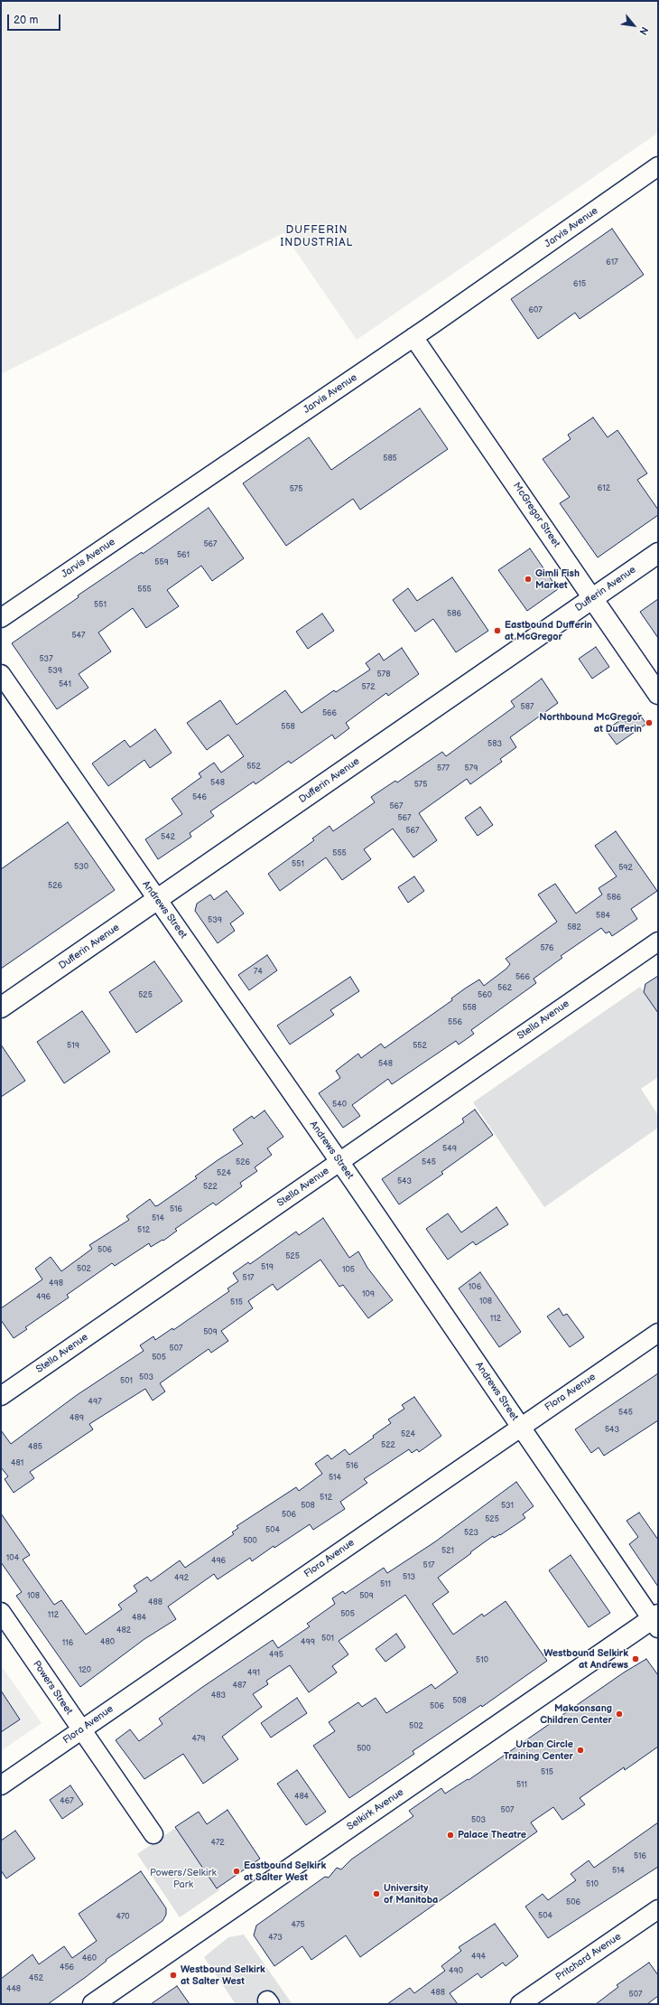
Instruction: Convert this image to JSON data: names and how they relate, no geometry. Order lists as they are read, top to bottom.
{
  "streets": {
    "main road": ["McGregor Street", "Dufferin Avenue", "Selkirk Avenue"],
    "street": [
      "Jarvis Avenue",
      "Andrews Street",
      "Stella Avenue",
      "Flora Avenue",
      "Powers Street",
      "Pritchard Avenue"
    ]
  },
  "crossings": [
    ["Jarvis Avenue", "McGregor Street"],
    ["McGregor Street", "Dufferin Avenue"],
    ["Dufferin Avenue", "Andrews Street"],
    ["Andrews Street", "Stella Avenue"],
    ["Andrews Street", "Flora Avenue"],
    ["Andrews Street", "Selkirk Avenue"],
    ["Flora Avenue", "Powers Street"]
  ],
  "districts": ["DUFFERIN INDUSTRIAL"],
  "parks": ["Powers/Selkirk Park"],
  "places": [
    "Gimli Fish Market",
    "Eastbound Dufferin at McGregor",
    "Northbound McGregor at Dufferin",
    "Westbound Selkirk at Andrews",
    "Makoonsang Children Center",
    "Urban Circle Training Center",
    "Palace Theatre",
    "Eastbound Selkirk at Salter West",
    "University of Manitoba",
    "Westbound Selkirk at Salter West"
  ],
  "house_numbers": [
    "617",
    "615",
    "607",
    "585",
    "612",
    "575",
    "567",
    "561",
    "559",
    "555",
    "551",
    "586",
    "547",
    "537",
    "539",
    "578",
    "541",
    "572",
    "587",
    "566",
    "558",
    "583",
    "552",
    "577",
    "579",
    "548",
    "575",
    "546",
    "567",
    "567",
    "567",
    "542",
    "555",
    "551",
    "530",
    "592",
    "526",
    "586",
    "584",
    "539",
    "582",
    "576",
    "74",
    "566",
    "562",
    "525",
    "560",
    "558",
    "556",
    "519",
    "552",
    "548",
    "540",
    "549",
    "526",
    "545",
    "524",
    "543",
    "522",
    "516",
    "514",
    "512",
    "506",
    "525",
    "519",
    "502",
    "105",
    "517",
    "498",
    "106",
    "109",
    "496",
    "108",
    "515",
    "112",
    "509",
    "507",
    "505",
    "503",
    "501",
    "497",
    "545",
    "489",
    "543",
    "524",
    "522",
    "485",
    "481",
    "516",
    "514",
    "512",
    "508",
    "531",
    "506",
    "525",
    "504",
    "523",
    "500",
    "521",
    "104",
    "496",
    "517",
    "513",
    "492",
    "511",
    "108",
    "509",
    "488",
    "505",
    "112",
    "484",
    "482",
    "501",
    "480",
    "499",
    "116",
    "495",
    "510",
    "120",
    "491",
    "487",
    "483",
    "508",
    "506",
    "502",
    "479",
    "500",
    "515",
    "511",
    "484",
    "467",
    "507",
    "503",
    "472",
    "516",
    "514",
    "510",
    "506",
    "504",
    "470",
    "475",
    "473",
    "494",
    "460",
    "456",
    "490",
    "452",
    "448",
    "488",
    "507"
  ],
  "scale_bar": "20 m",
  "north": "bottom right"
}
